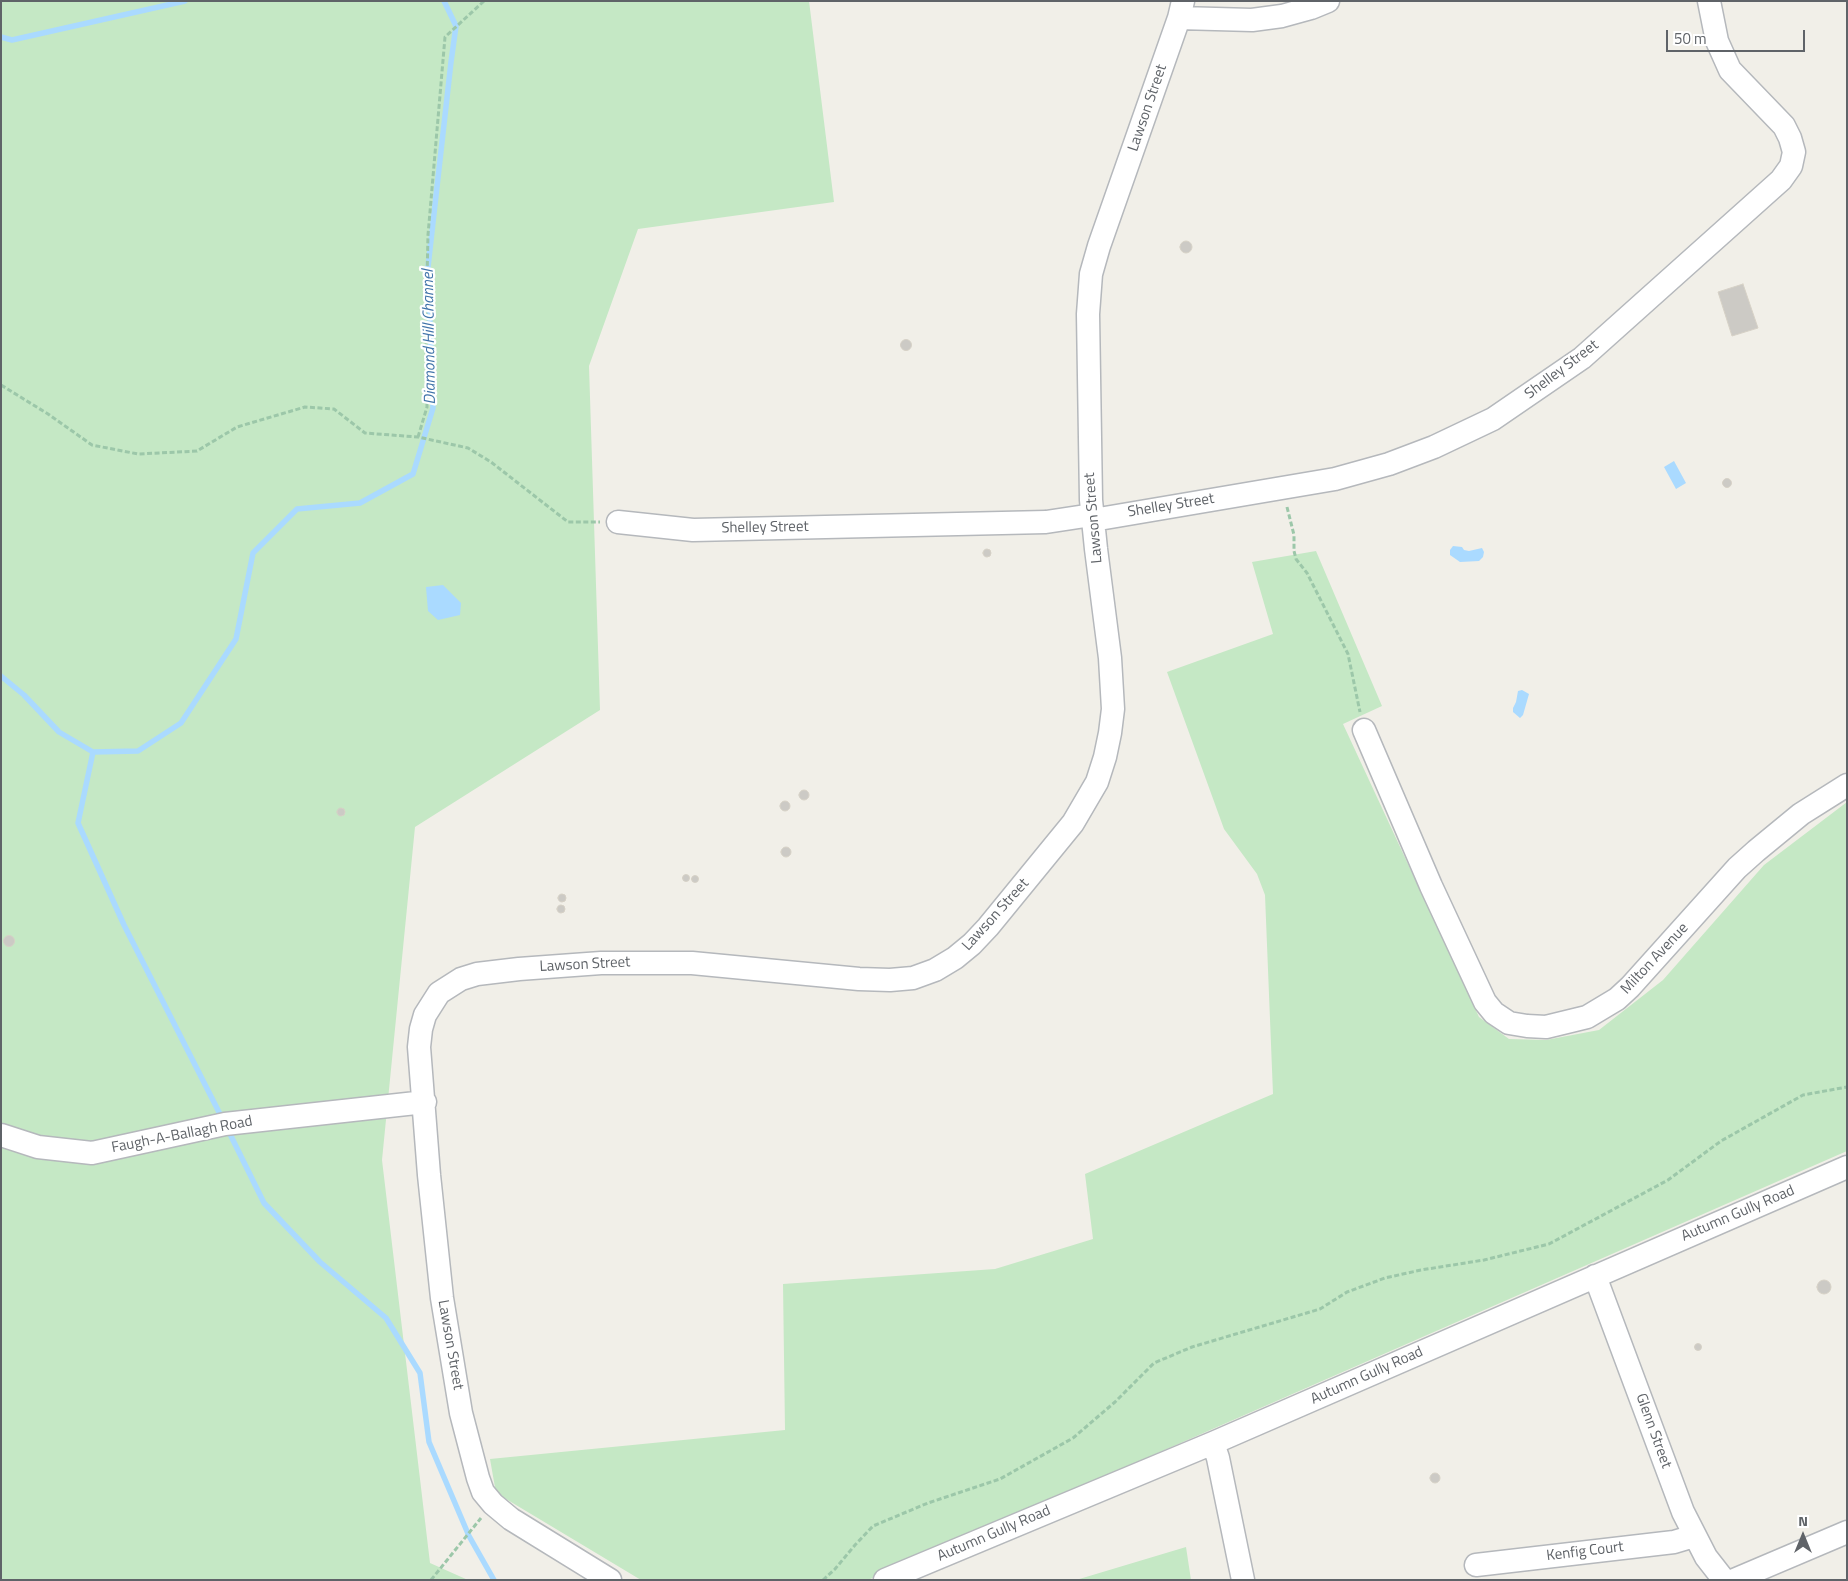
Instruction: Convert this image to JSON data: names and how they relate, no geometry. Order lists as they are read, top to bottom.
{
  "streets": {
    "street": [
      "Lawson Street",
      "Shelley Street",
      "Milton Avenue",
      "Faugh-A-Ballagh Road",
      "Autumn Gully Road",
      "Glenn Street",
      "Kenfig Court"
    ]
  },
  "crossings": [
    ["Lawson Street", "Shelley Street"],
    ["Lawson Street", "Faugh-A-Ballagh Road"],
    ["Autumn Gully Road", "Glenn Street"],
    ["Glenn Street", "Kenfig Court"]
  ],
  "water": ["Diamond Hill Channel"],
  "scale_bar": "50 m",
  "north": "top"
}
